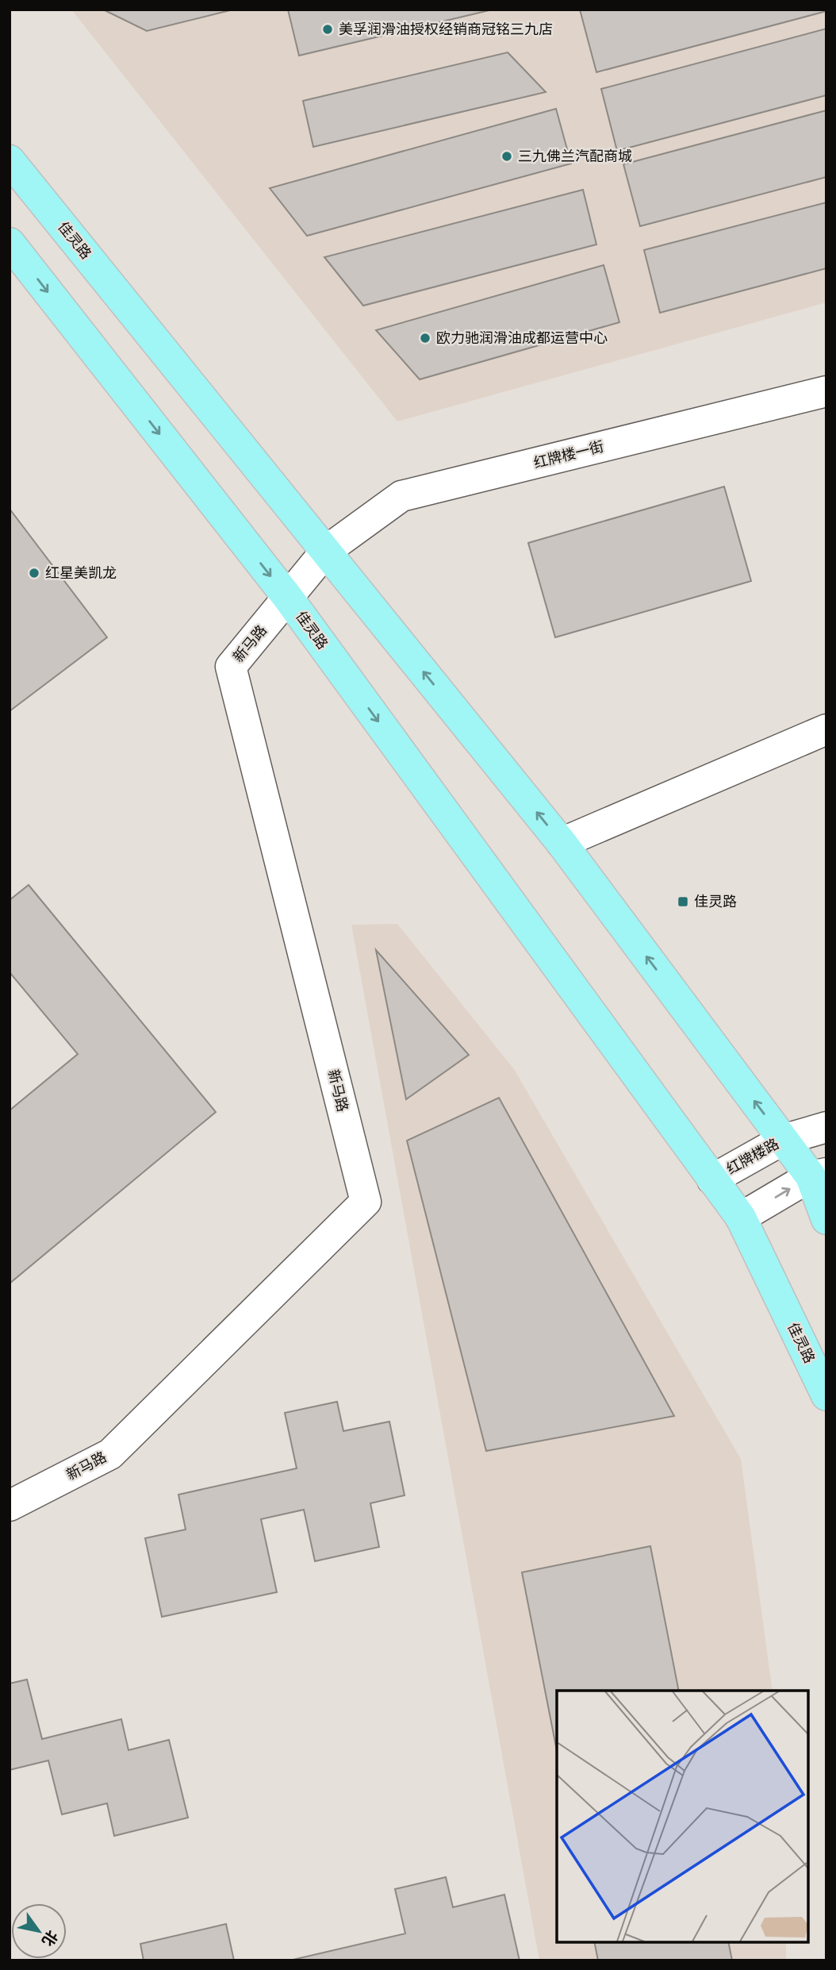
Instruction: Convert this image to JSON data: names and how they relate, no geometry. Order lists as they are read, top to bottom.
{
  "streets": {
    "main road": ["佳灵路"],
    "street": ["红牌楼一街", "新马路", "红牌楼路"]
  },
  "crossings": [
    ["佳灵路", "红牌楼一街"],
    ["佳灵路", "新马路"],
    ["佳灵路", "红牌楼路"],
    ["红牌楼一街", "新马路"]
  ],
  "places": {
    "other": [
      "美孚润滑油授权经销商冠铭三九店",
      "三九佛兰汽配商城",
      "欧力驰润滑油成都运营中心",
      "红星美凯龙"
    ],
    "transit": ["佳灵路"]
  },
  "north": "bottom right"
}
